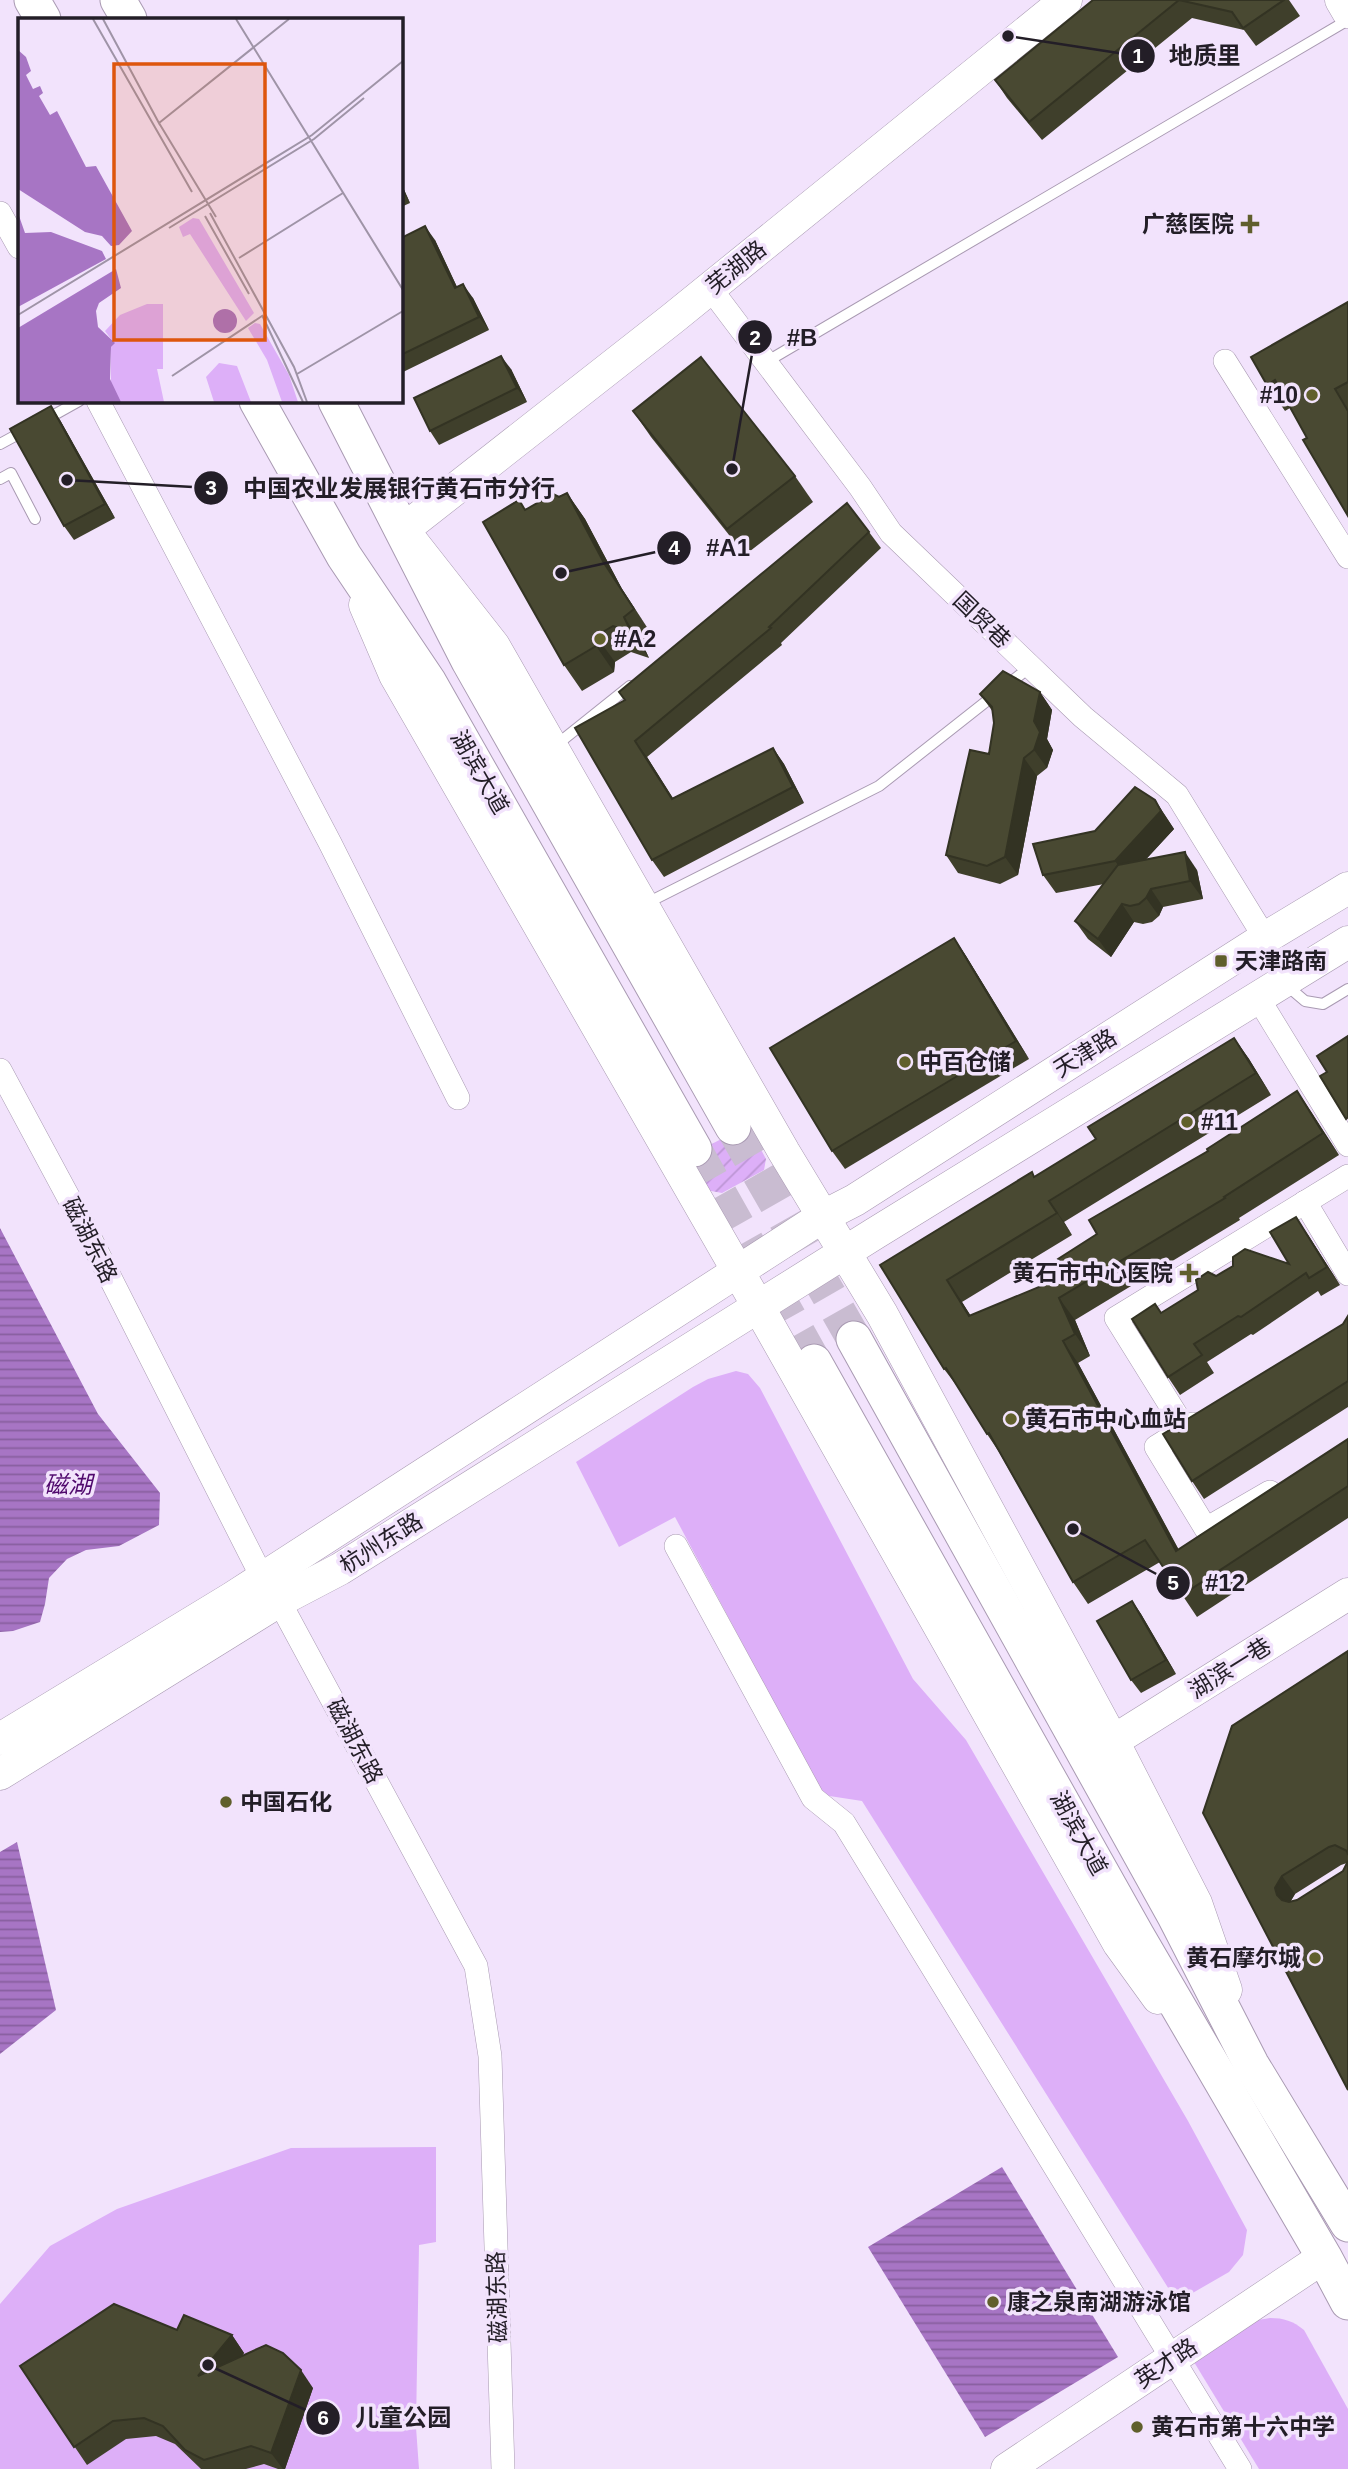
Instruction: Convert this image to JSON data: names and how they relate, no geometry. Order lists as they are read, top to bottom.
{
  "streets": {
    "main road": [
      "芜湖路",
      "湖滨大道",
      "天津路",
      "杭州东路",
      "湖滨一巷",
      "英才路"
    ],
    "street": ["国贸巷", "磁湖东路"]
  },
  "crossings": [
    ["芜湖路", "国贸巷"],
    ["芜湖路", "湖滨大道"],
    ["国贸巷", "天津路"],
    ["湖滨大道", "英才路"],
    ["天津路", "杭州东路"],
    ["磁湖东路", "杭州东路"]
  ],
  "water": ["磁湖"],
  "places": {
    "other": [
      "地质里",
      "#10",
      "#B",
      "中国农业发展银行黄石市分行",
      "#A1",
      "#A2",
      "中百仓储",
      "#11",
      "黄石市中心血站",
      "#12",
      "中国石化",
      "黄石摩尔城",
      "康之泉南湖游泳馆",
      "儿童公园",
      "黄石市第十六中学"
    ],
    "health": ["广慈医院", "黄石市中心医院"],
    "transit": ["天津路南"]
  }
}
